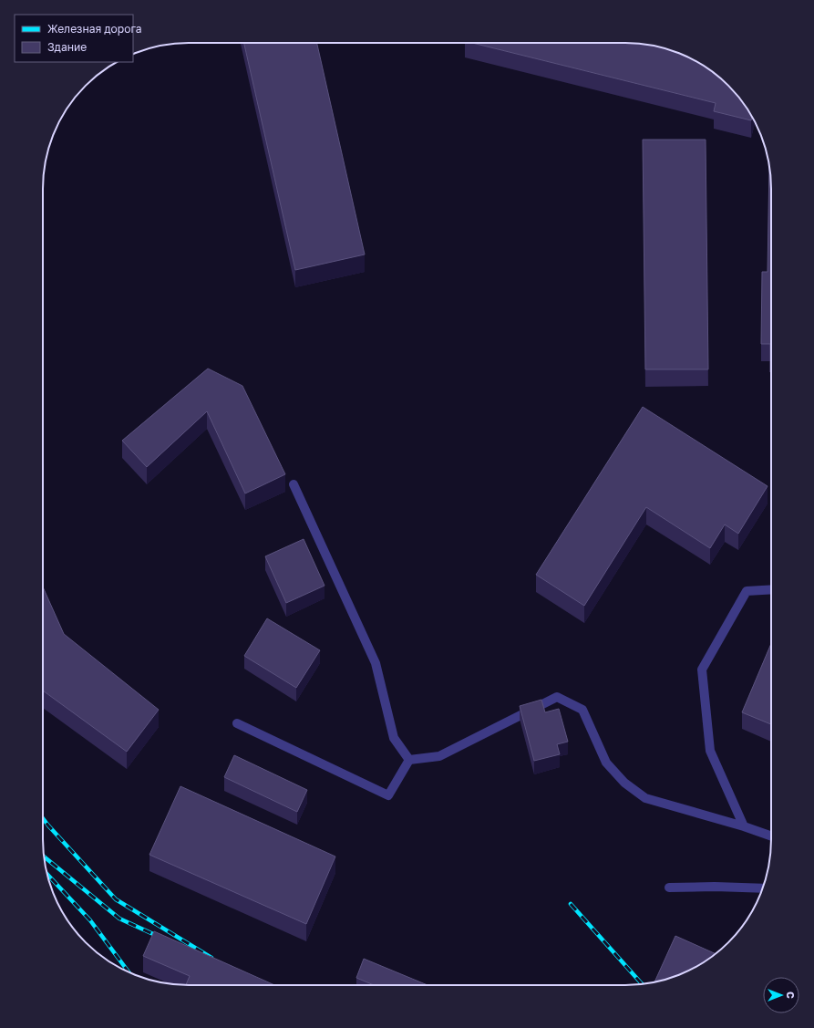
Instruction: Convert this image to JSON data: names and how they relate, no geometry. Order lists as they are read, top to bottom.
{
  "legend": ["Железная дорога", "Здание"],
  "north": "right"
}
